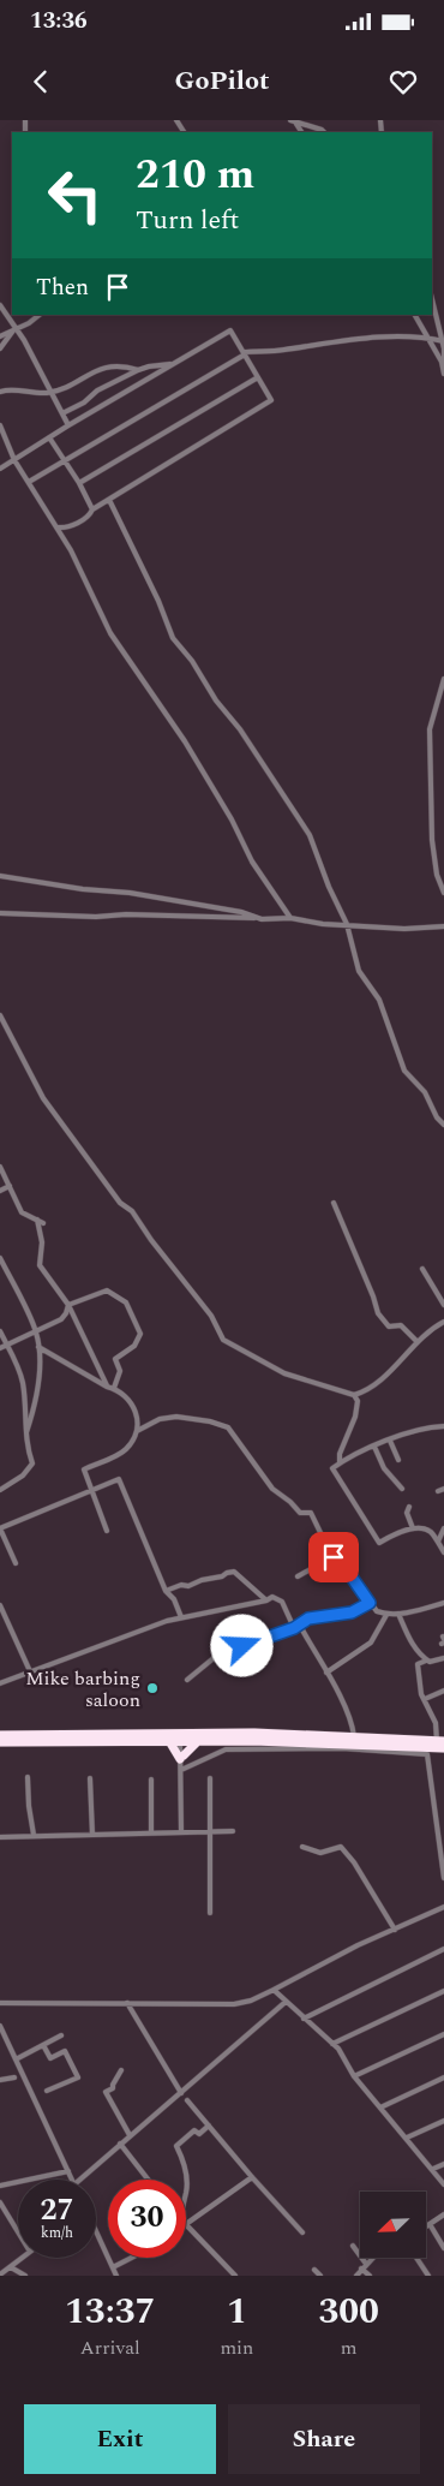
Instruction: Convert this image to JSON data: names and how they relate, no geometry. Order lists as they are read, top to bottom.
{
  "places": ["Mike barbing saloon"],
  "north": "bottom left",
  "page": {
    "status": "13:36",
    "header": "GoPilot",
    "turn": ["210 m", "Turn left"],
    "then": "Then",
    "speed": "27 km/h",
    "limit": "30",
    "eta": [
      "13:37",
      "Arrival",
      "1",
      "min",
      "300",
      "m"
    ],
    "buttons": ["Exit", "Share"]
  }
}
